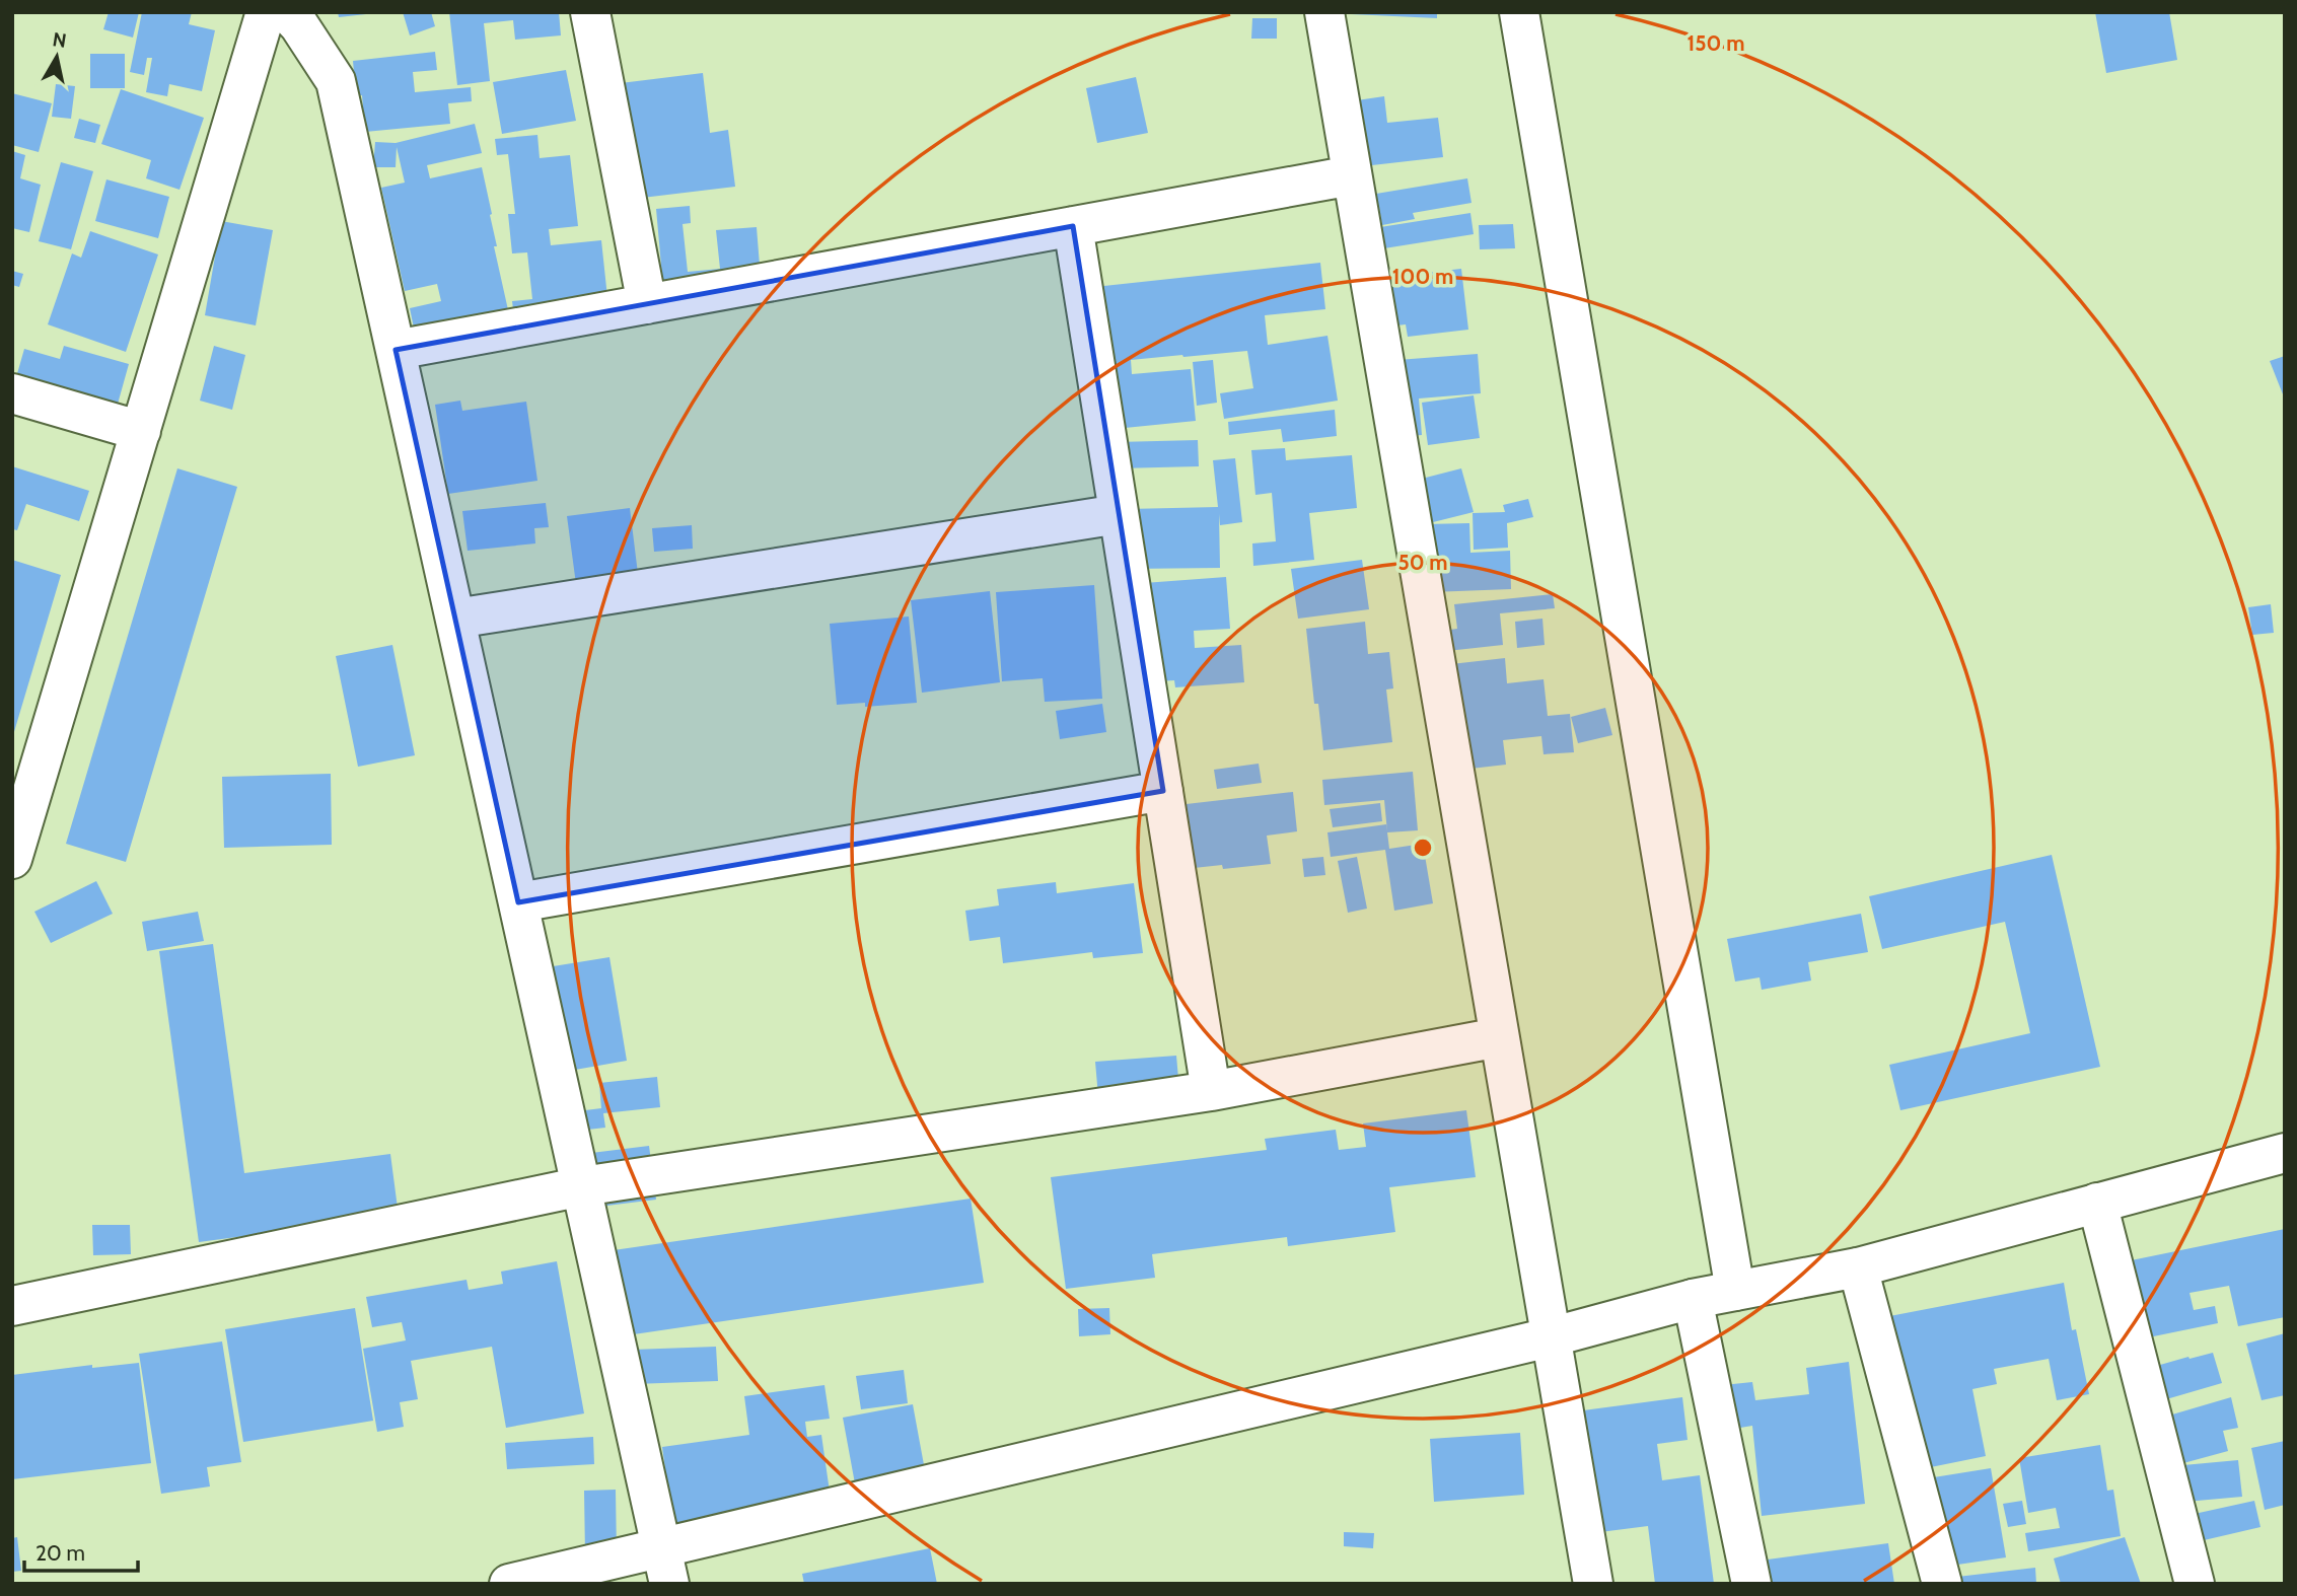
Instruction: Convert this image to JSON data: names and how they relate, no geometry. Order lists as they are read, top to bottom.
{
  "scale_bar": "20 m",
  "north": "top",
  "rings": ["150 m", "100 m", "50 m"]
}
